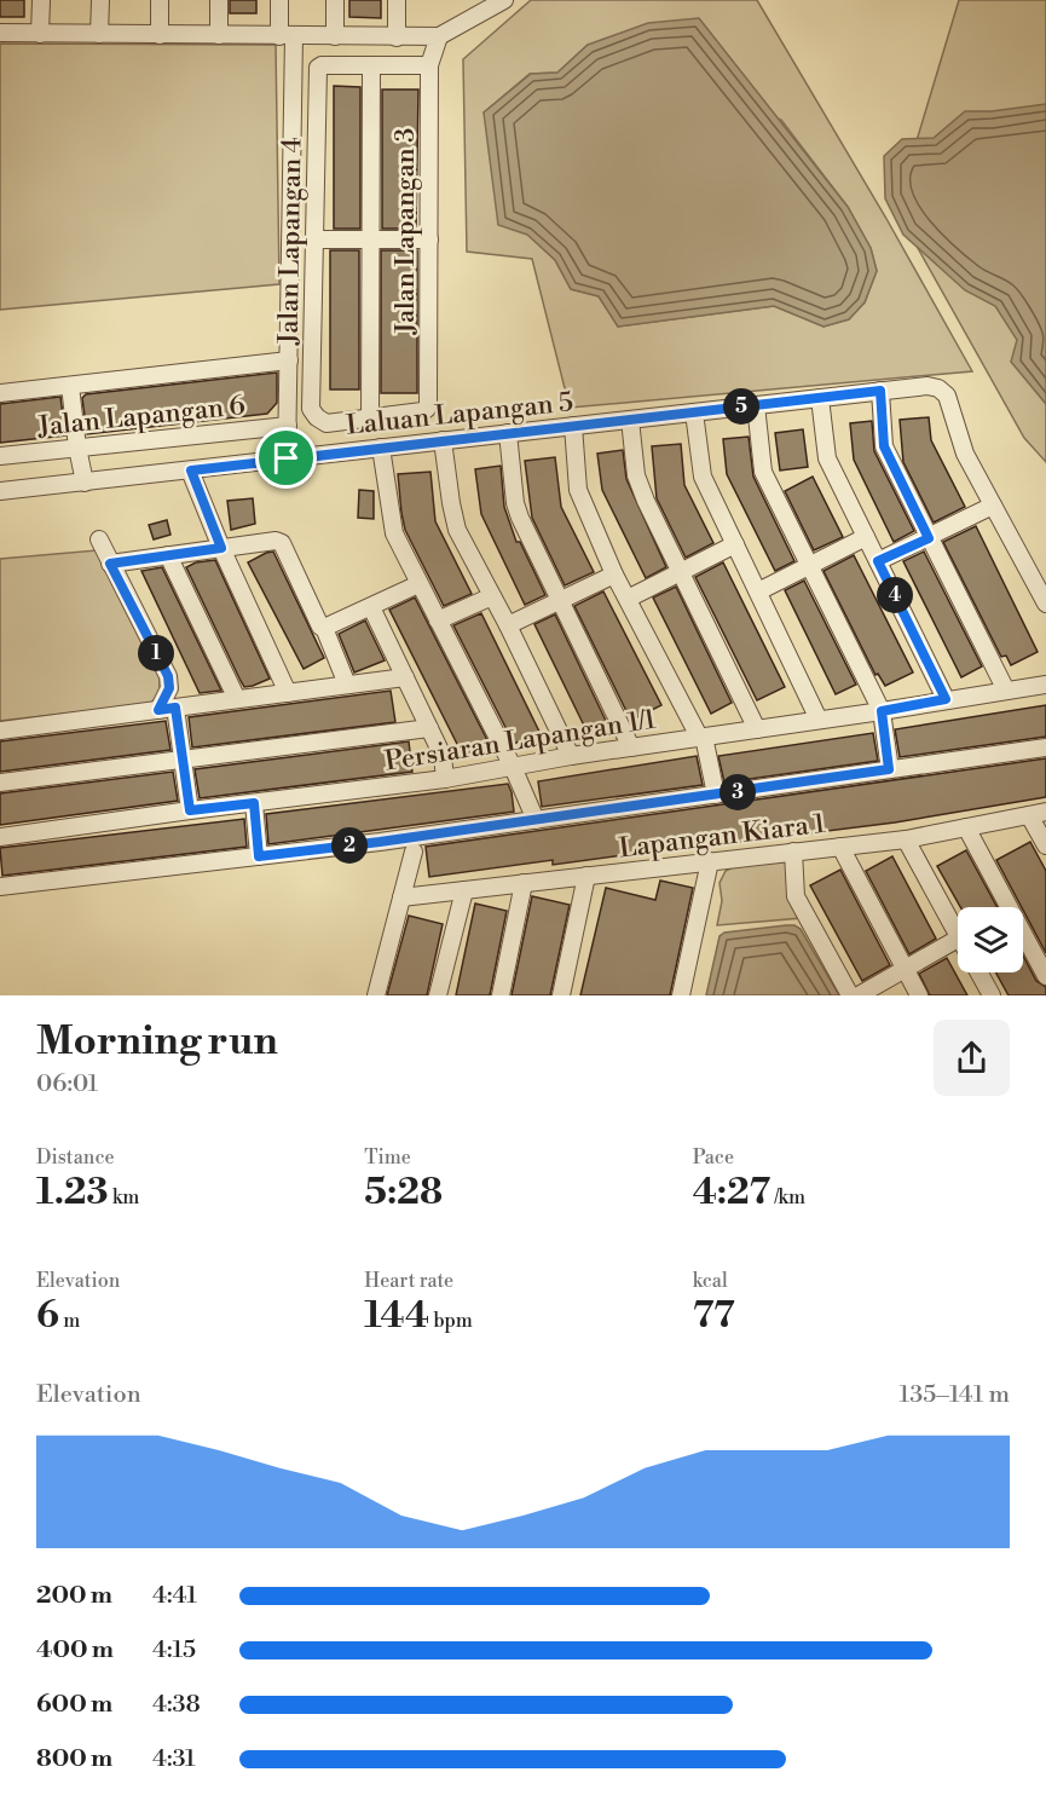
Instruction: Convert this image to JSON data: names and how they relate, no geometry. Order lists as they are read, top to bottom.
{
  "streets": {
    "street": [
      "Jalan Lapangan 3",
      "Jalan Lapangan 4",
      "Laluan Lapangan 5",
      "Jalan Lapangan 6",
      "Persiaran Lapangan 1/1",
      "Lapangan Kiara 1"
    ]
  },
  "crossings": [
    ["Jalan Lapangan 3", "Jalan Lapangan 4"]
  ],
  "page": {
    "pins": [
      "5",
      "4",
      "1",
      "3",
      "2"
    ],
    "heading": ["Morning run", "06:01"],
    "stats": [
      ["Distance", "1.23 km"],
      ["Time", "5:28"],
      ["Pace", "4:27 /km"],
      ["Elevation", "6 m"],
      ["Heart rate", "144 bpm"],
      ["kcal", "77"]
    ],
    "chart": ["Elevation", "135–141 m"],
    "list": [
      {
        "name": "200 m",
        "note": "4:41"
      },
      {
        "name": "400 m",
        "note": "4:15"
      },
      {
        "name": "600 m",
        "note": "4:38"
      },
      {
        "name": "800 m",
        "note": "4:31"
      }
    ]
  }
}
